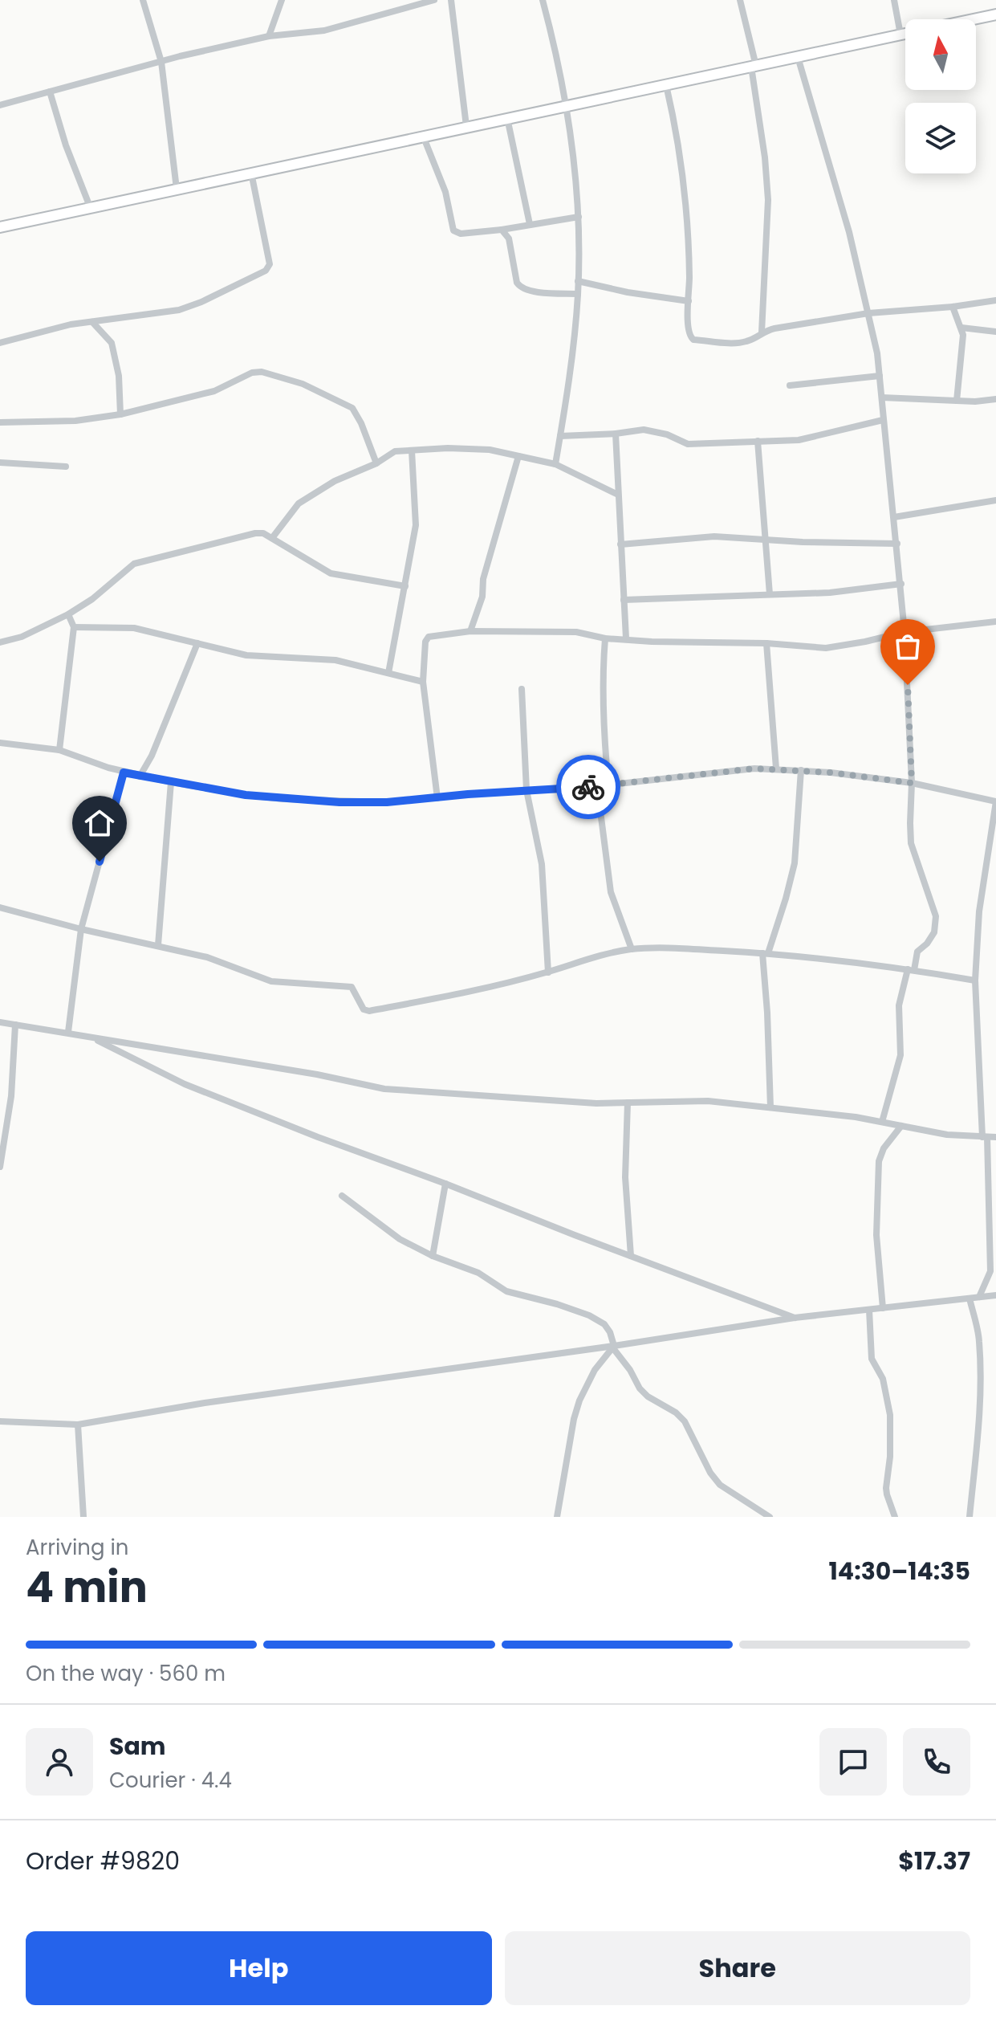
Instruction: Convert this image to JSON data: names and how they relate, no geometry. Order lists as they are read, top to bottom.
{
  "north": "top",
  "page": {
    "heading": ["4 min", "Arriving in", "14:30–14:35"],
    "panel": [
      "Sam",
      "Courier · 4.4",
      "Order #9820",
      "$17.37"
    ],
    "bar": "On the way · 560 m",
    "buttons": ["Help", "Share"]
  }
}
